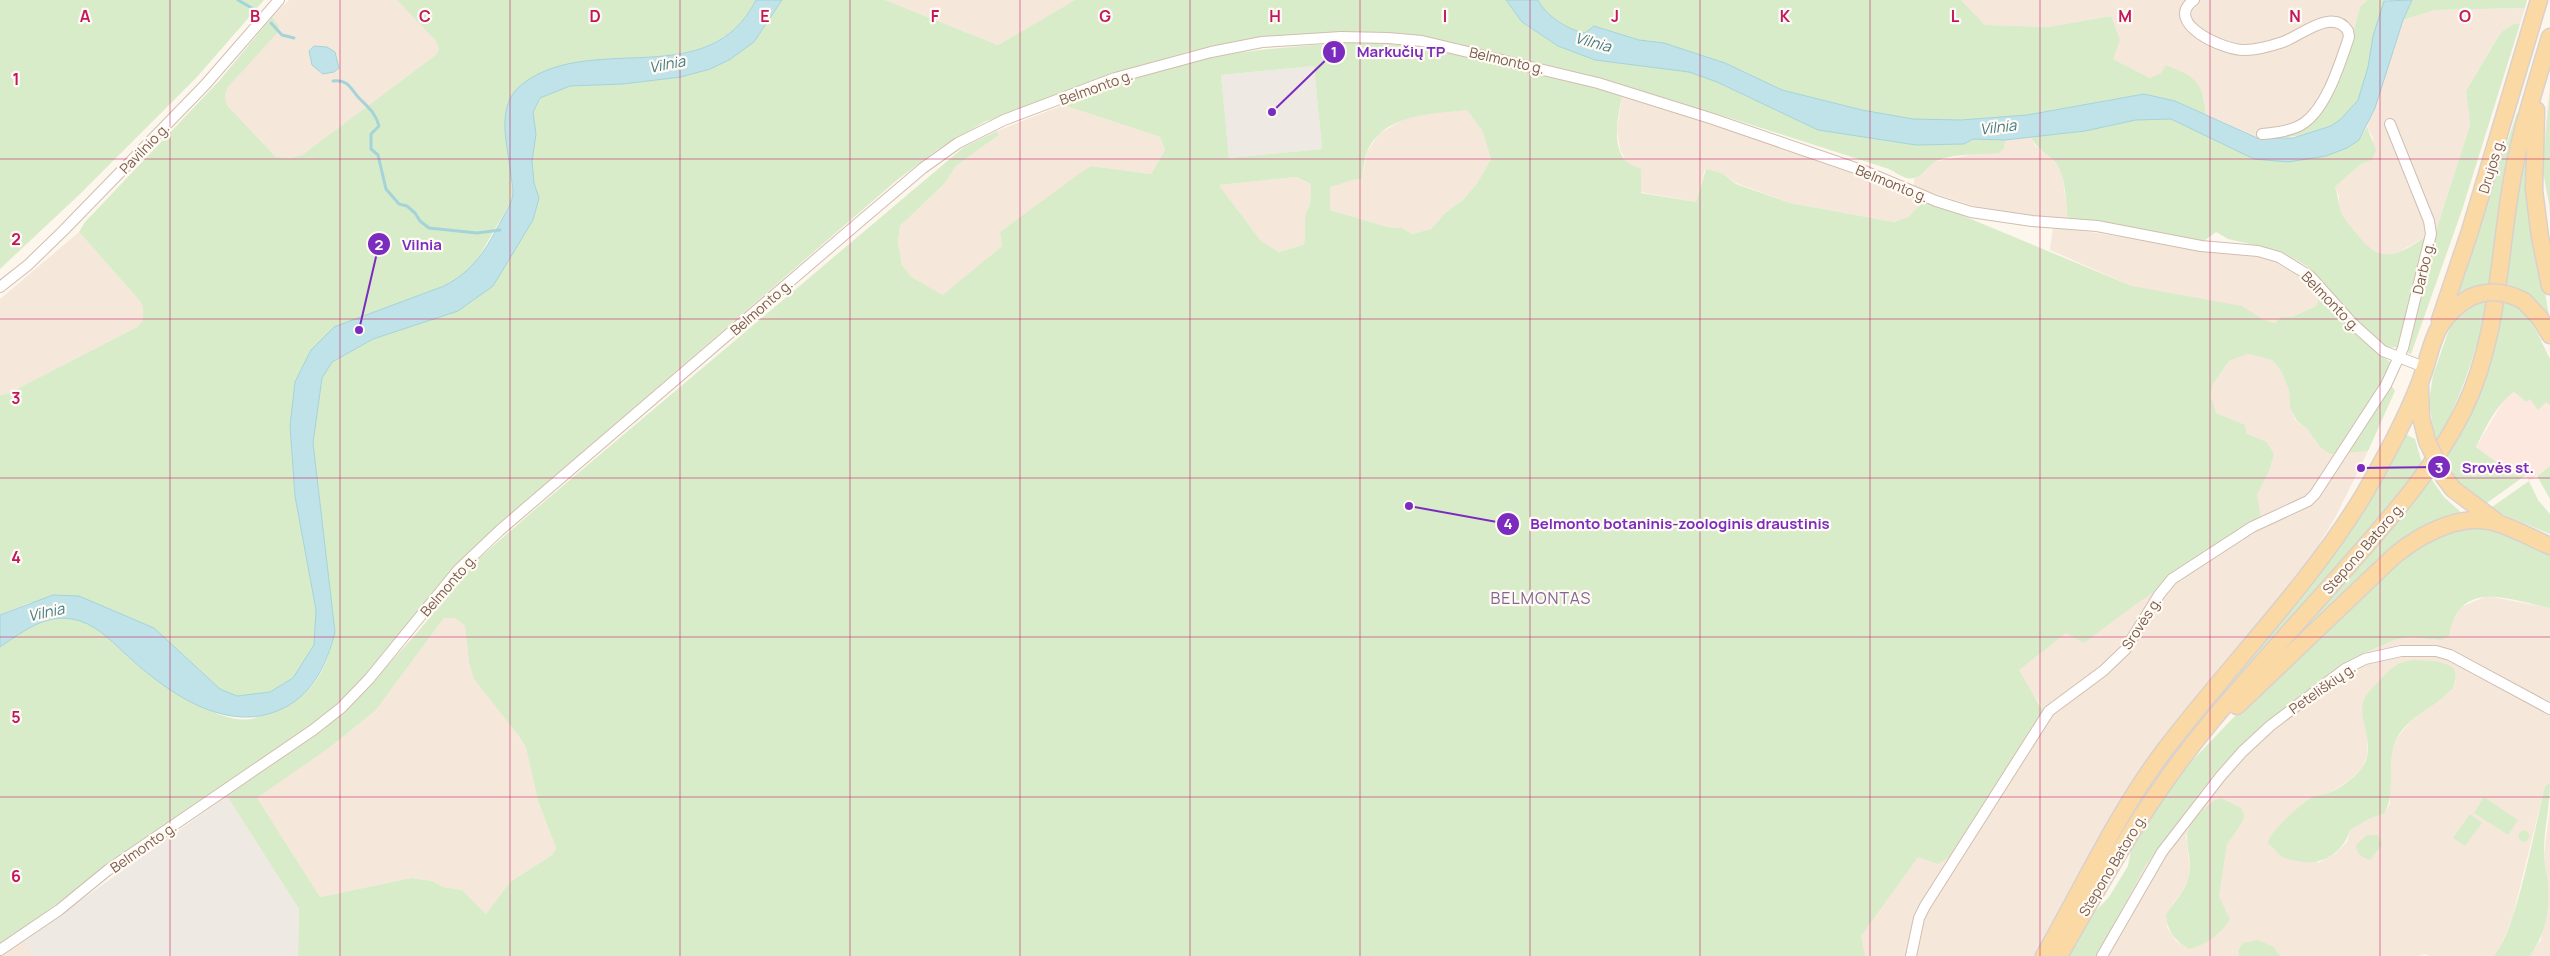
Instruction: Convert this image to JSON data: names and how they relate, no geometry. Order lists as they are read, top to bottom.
{
  "streets": {
    "main road": ["Drujos g.", "Stepono Batoro g."],
    "street": [
      "Belmonto g.",
      "Pavilnio g.",
      "Darbo g.",
      "Srovės g.",
      "Peteliškių g."
    ]
  },
  "crossings": [
    ["Belmonto g.", "Drujos g."],
    ["Belmonto g.", "Darbo g."],
    ["Belmonto g.", "Srovės g."],
    ["Drujos g.", "Stepono Batoro g."],
    ["Darbo g.", "Srovės g."]
  ],
  "districts": ["BELMONTAS"],
  "water": ["Vilnia"],
  "places": [
    "Markučių TP",
    "Vilnia",
    "Srovės st.",
    "Belmonto botaninis-zoologinis draustinis"
  ],
  "grid": {
    "columns": [
      "A",
      "B",
      "C",
      "D",
      "E",
      "F",
      "G",
      "H",
      "I",
      "J",
      "K",
      "L",
      "M",
      "N",
      "O"
    ],
    "rows": [
      "1",
      "2",
      "3",
      "4",
      "5",
      "6"
    ]
  }
}
